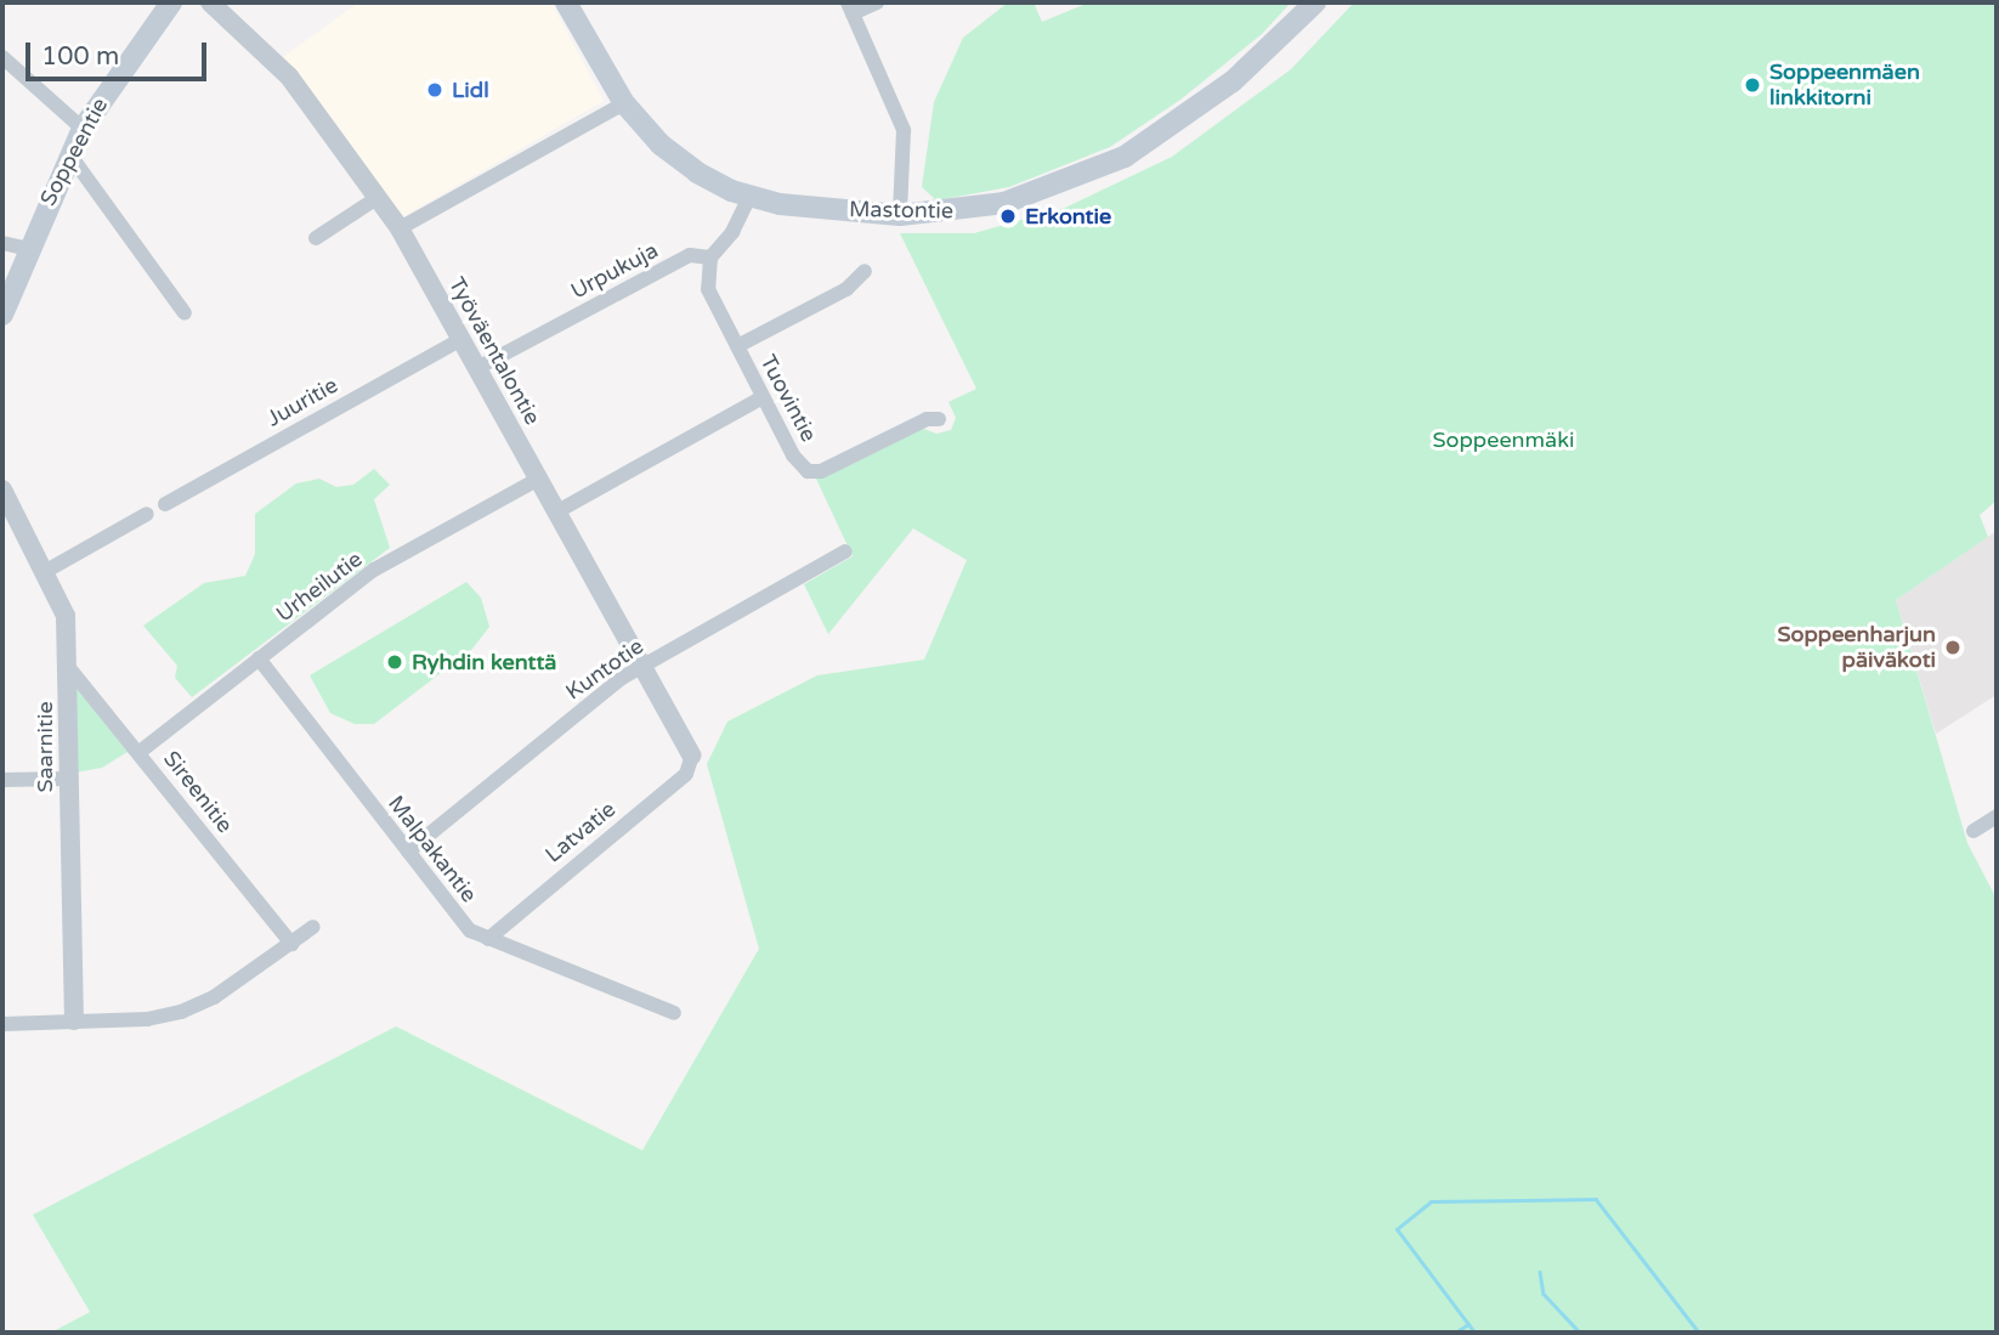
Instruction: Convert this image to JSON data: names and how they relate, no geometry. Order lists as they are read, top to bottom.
{
  "streets": {
    "main road": ["Soppeentie", "Mastontie"],
    "street": [
      "Urpukuja",
      "Työväentalontie",
      "Tuovintie",
      "Juuritie",
      "Urheilutie",
      "Kuntotie",
      "Saarnitie",
      "Sireenitie",
      "Latvatie",
      "Malpakantie"
    ]
  },
  "crossings": [
    ["Urpukuja", "Työväentalontie"],
    ["Urpukuja", "Tuovintie"],
    ["Työväentalontie", "Juuritie"],
    ["Työväentalontie", "Urheilutie"],
    ["Työväentalontie", "Kuntotie"],
    ["Työväentalontie", "Latvatie"],
    ["Urheilutie", "Sireenitie"],
    ["Urheilutie", "Malpakantie"],
    ["Kuntotie", "Malpakantie"],
    ["Saarnitie", "Sireenitie"],
    ["Latvatie", "Malpakantie"]
  ],
  "parks": ["Soppeenmäki"],
  "places": [
    "Soppeenmäen linkkitorni",
    "Lidl",
    "Erkontie",
    "Soppeenharjun päiväkoti",
    "Ryhdin kenttä"
  ],
  "scale_bar": "100 m"
}
